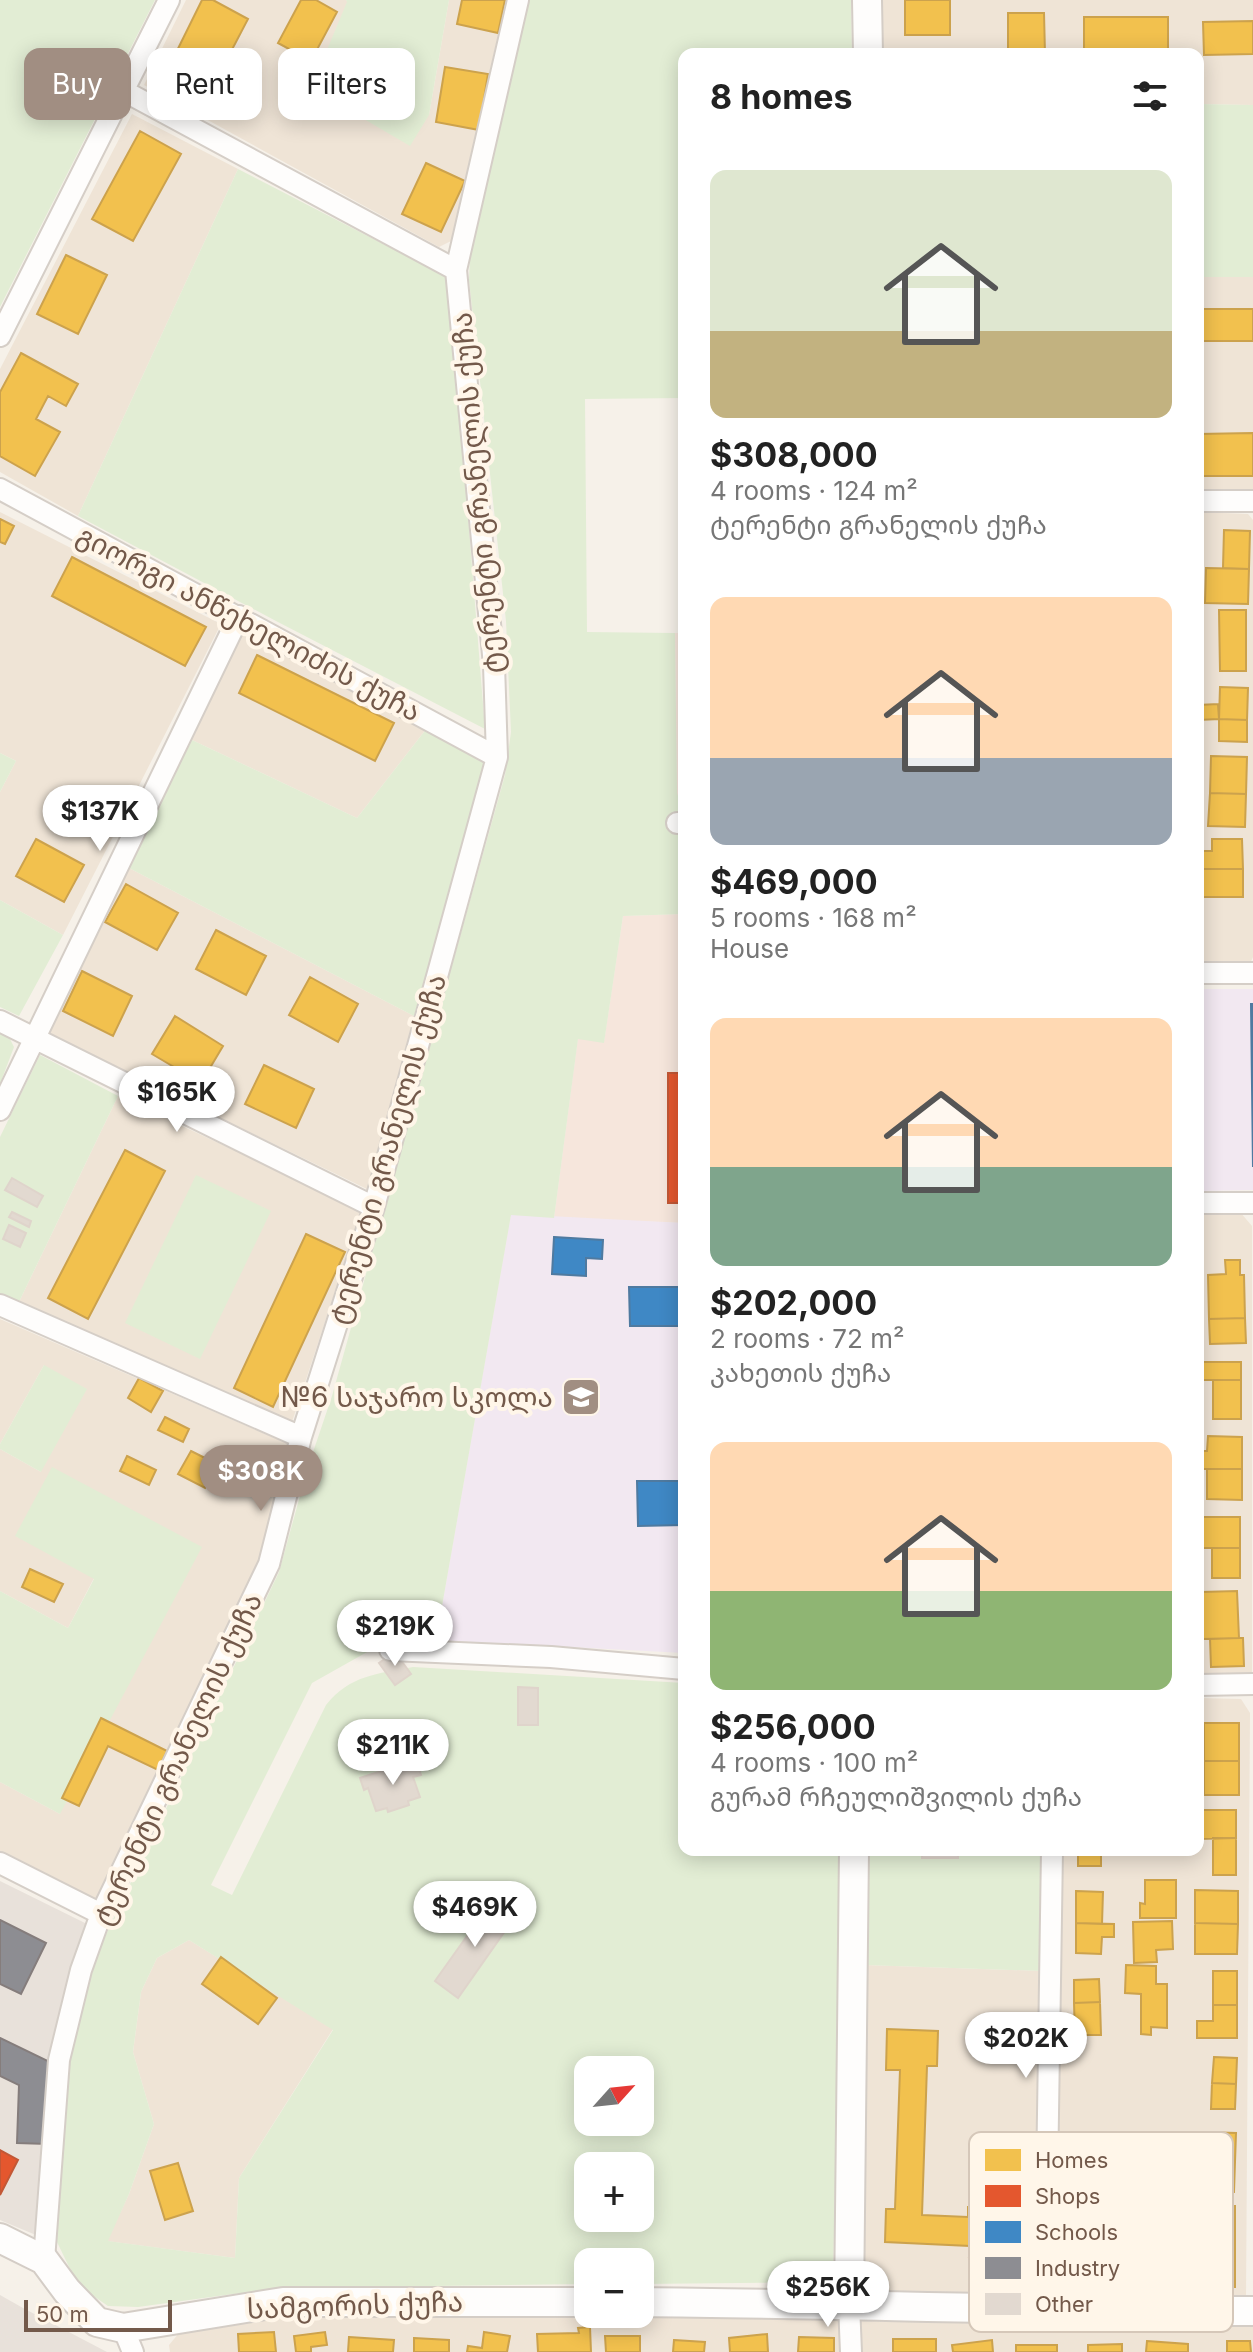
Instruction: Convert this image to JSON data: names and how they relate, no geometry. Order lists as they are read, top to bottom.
{
  "streets": {
    "street": ["ტერენტი გრანელის ქუჩა", "გიორგი ანწეხელიძის ქუჩა", "სამგორის ქუჩა"]
  },
  "crossings": [
    ["ტერენტი გრანელის ქუჩა", "გიორგი ანწეხელიძის ქუჩა"],
    ["ტერენტი გრანელის ქუჩა", "სამგორის ქუჩა"]
  ],
  "places": {
    "school or university": ["№6 საჯარო სკოლა"]
  },
  "legend": [
    "Homes",
    "Shops",
    "Schools",
    "Industry",
    "Other"
  ],
  "scale_bar": "50 m",
  "north": "top right",
  "page": {
    "chip": ["Buy", "Rent", "Filters"],
    "heading": "8 homes",
    "list": [
      {
        "name": "$308,000",
        "note": "4 rooms · 124 m² · ტერენტი გრანელის ქუჩა"
      },
      {
        "name": "$469,000",
        "note": "5 rooms · 168 m² · House"
      },
      {
        "name": "$202,000",
        "note": "2 rooms · 72 m² · კახეთის ქუჩა"
      },
      {
        "name": "$256,000",
        "note": "4 rooms · 100 m² · გურამ რჩეულიშვილის ქუჩა"
      }
    ],
    "price": [
      "$137K",
      "$165K",
      "$308K",
      "$219K",
      "$211K",
      "$469K",
      "$202K",
      "$256K"
    ],
    "map_buttons": ["+", "−"],
    "scale": "50 m"
  }
}
